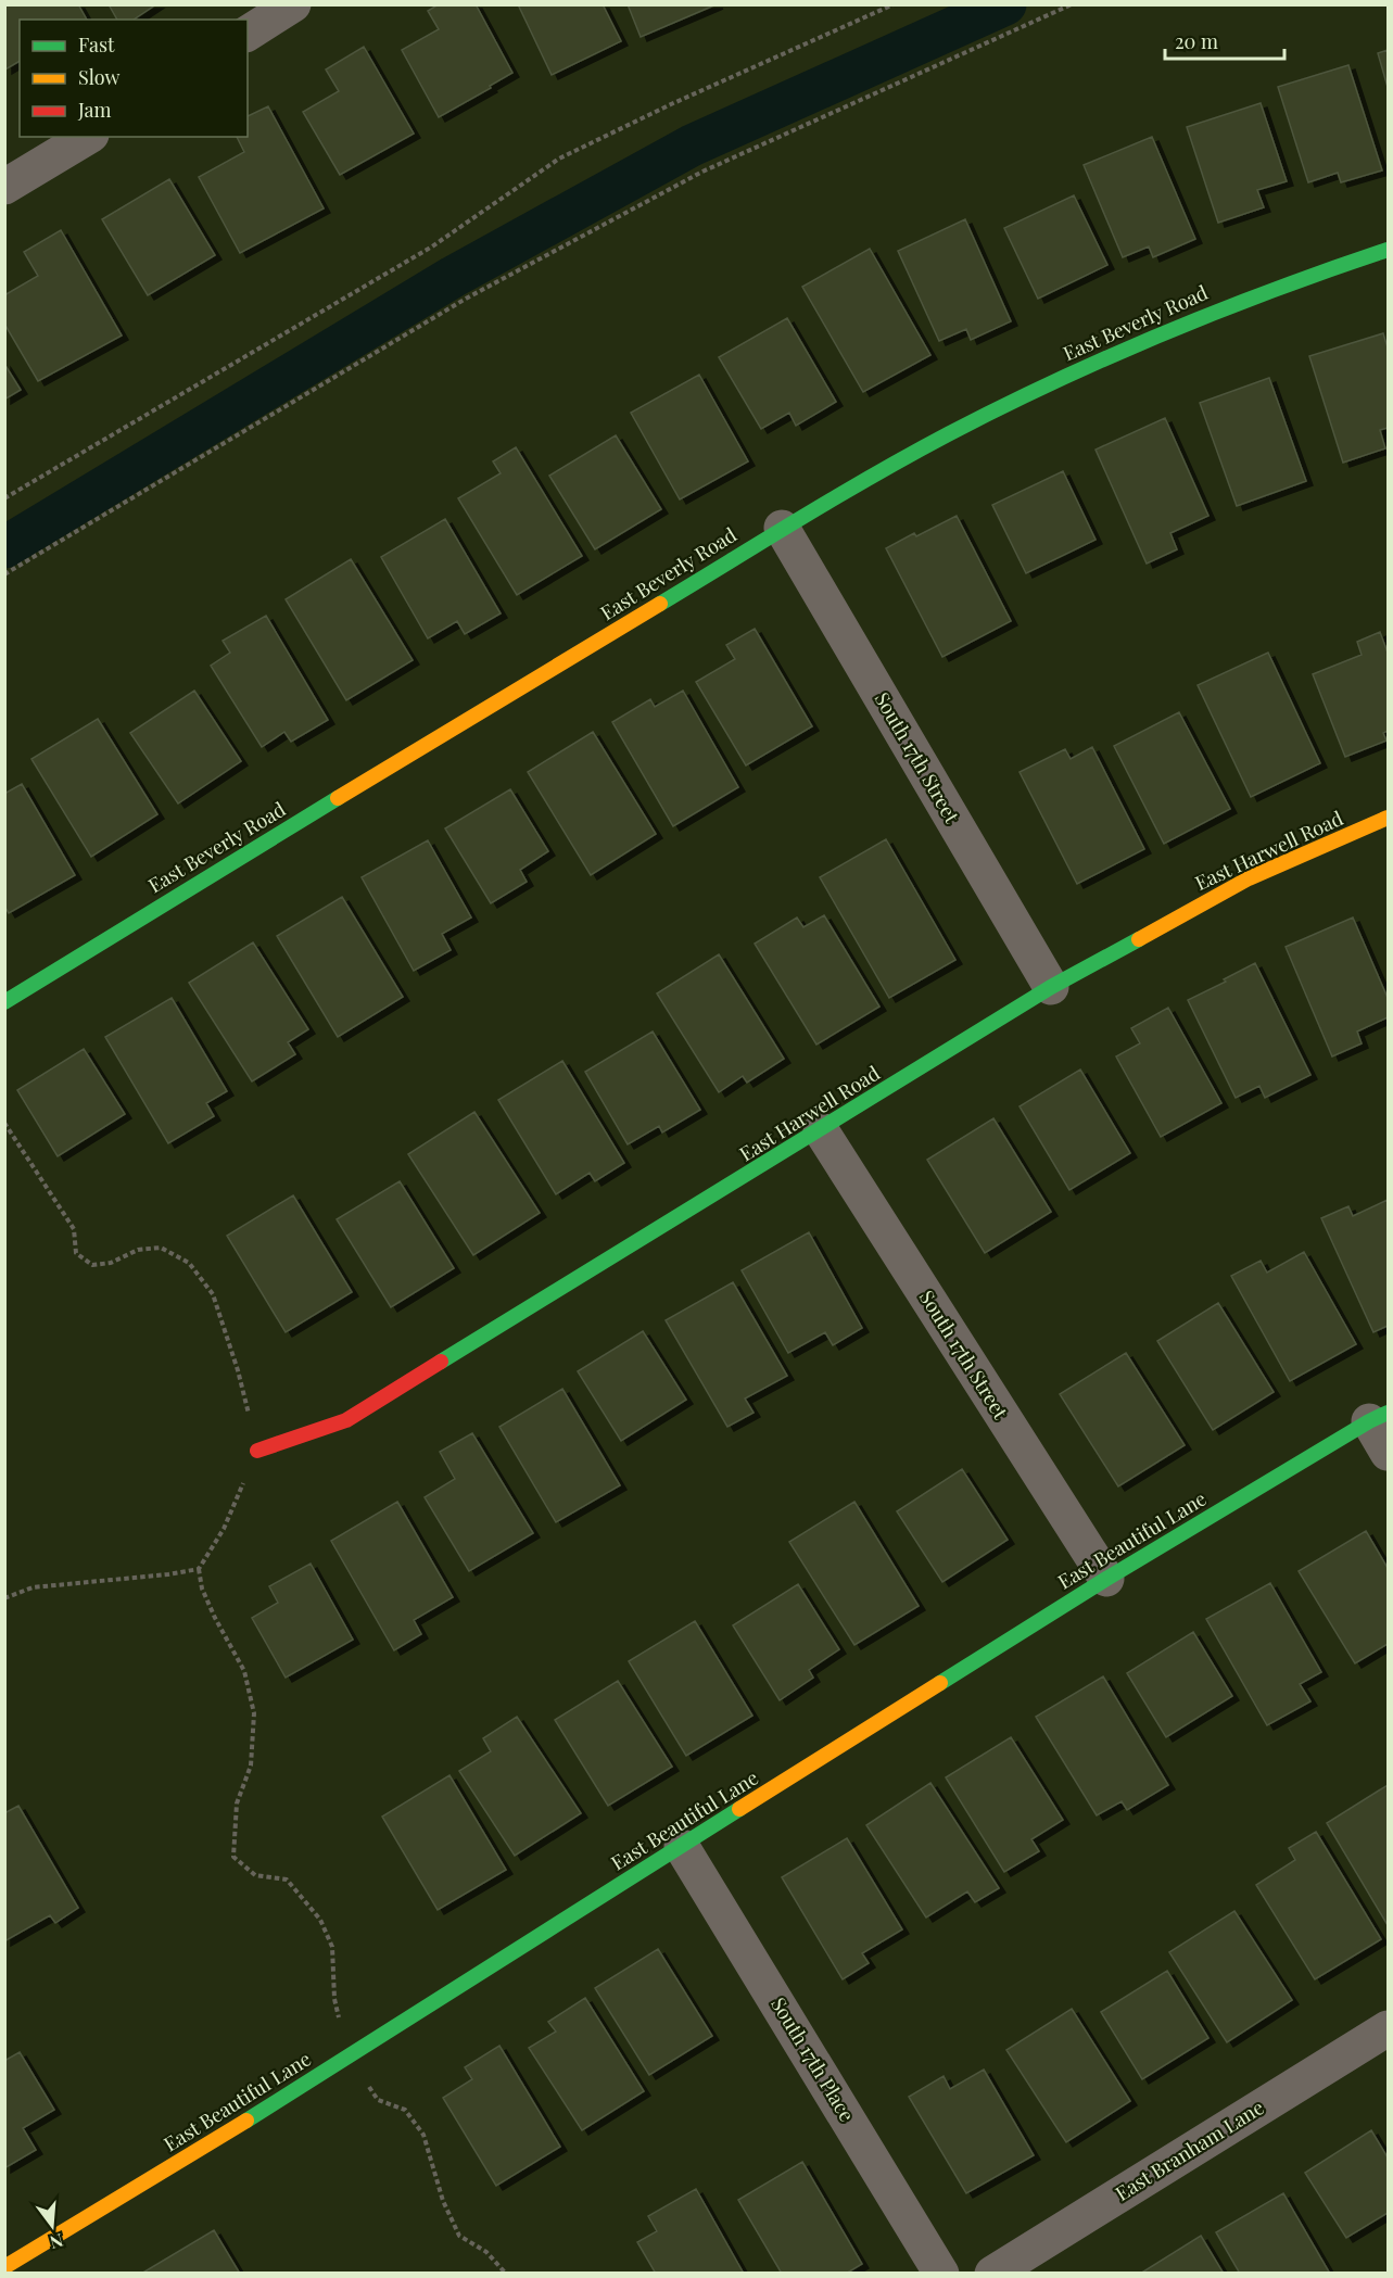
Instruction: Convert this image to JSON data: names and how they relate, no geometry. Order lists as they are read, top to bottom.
{
  "streets": {
    "street": [
      "East Beverly Road",
      "South 17th Street",
      "East Harwell Road",
      "East Beautiful Lane",
      "South 17th Place",
      "East Branham Lane"
    ]
  },
  "crossings": [
    ["East Beverly Road", "South 17th Street"],
    ["South 17th Street", "East Harwell Road"],
    ["South 17th Street", "East Beautiful Lane"],
    ["East Beautiful Lane", "South 17th Place"]
  ],
  "legend": ["Fast", "Slow", "Jam"],
  "scale_bar": "20 m",
  "north": "bottom"
}
